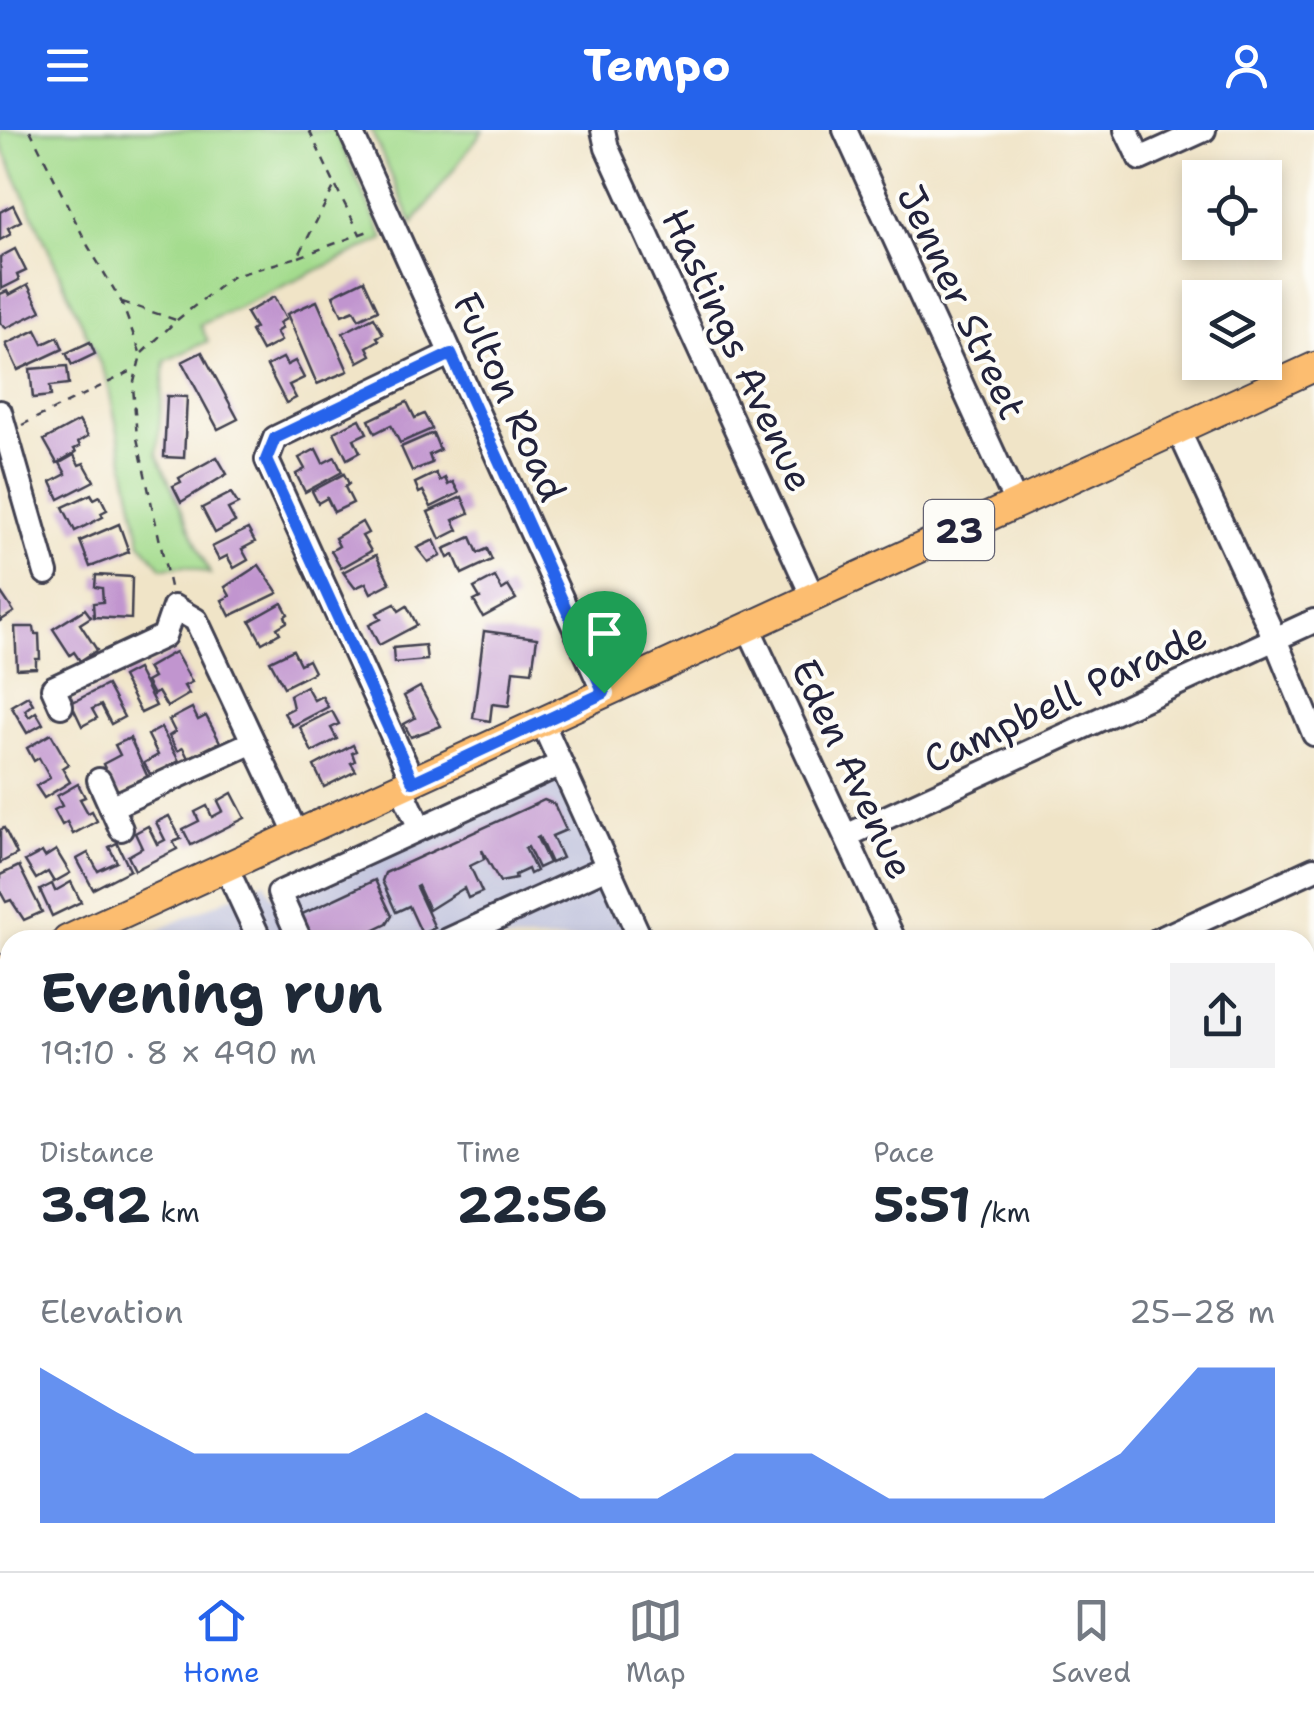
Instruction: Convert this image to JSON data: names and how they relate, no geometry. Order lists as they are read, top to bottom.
{
  "streets": {
    "main road": ["23"],
    "street": [
      "Jenner Street",
      "Hastings Avenue",
      "Fulton Road",
      "Campbell Parade",
      "Eden Avenue"
    ]
  },
  "crossings": [
    ["Jenner Street", "23"],
    ["Hastings Avenue", "23"],
    ["Fulton Road", "23"],
    ["23", "Eden Avenue"],
    ["Campbell Parade", "Eden Avenue"]
  ],
  "page": {
    "header": "Tempo",
    "heading": ["Evening run", "19:10 · 8 × 490 m"],
    "stats": [
      ["Distance", "3.92 km"],
      ["Time", "22:56"],
      ["Pace", "5:51 /km"]
    ],
    "chart": ["Elevation", "25–28 m"],
    "tabs": ["Home", "Map", "Saved"]
  }
}
